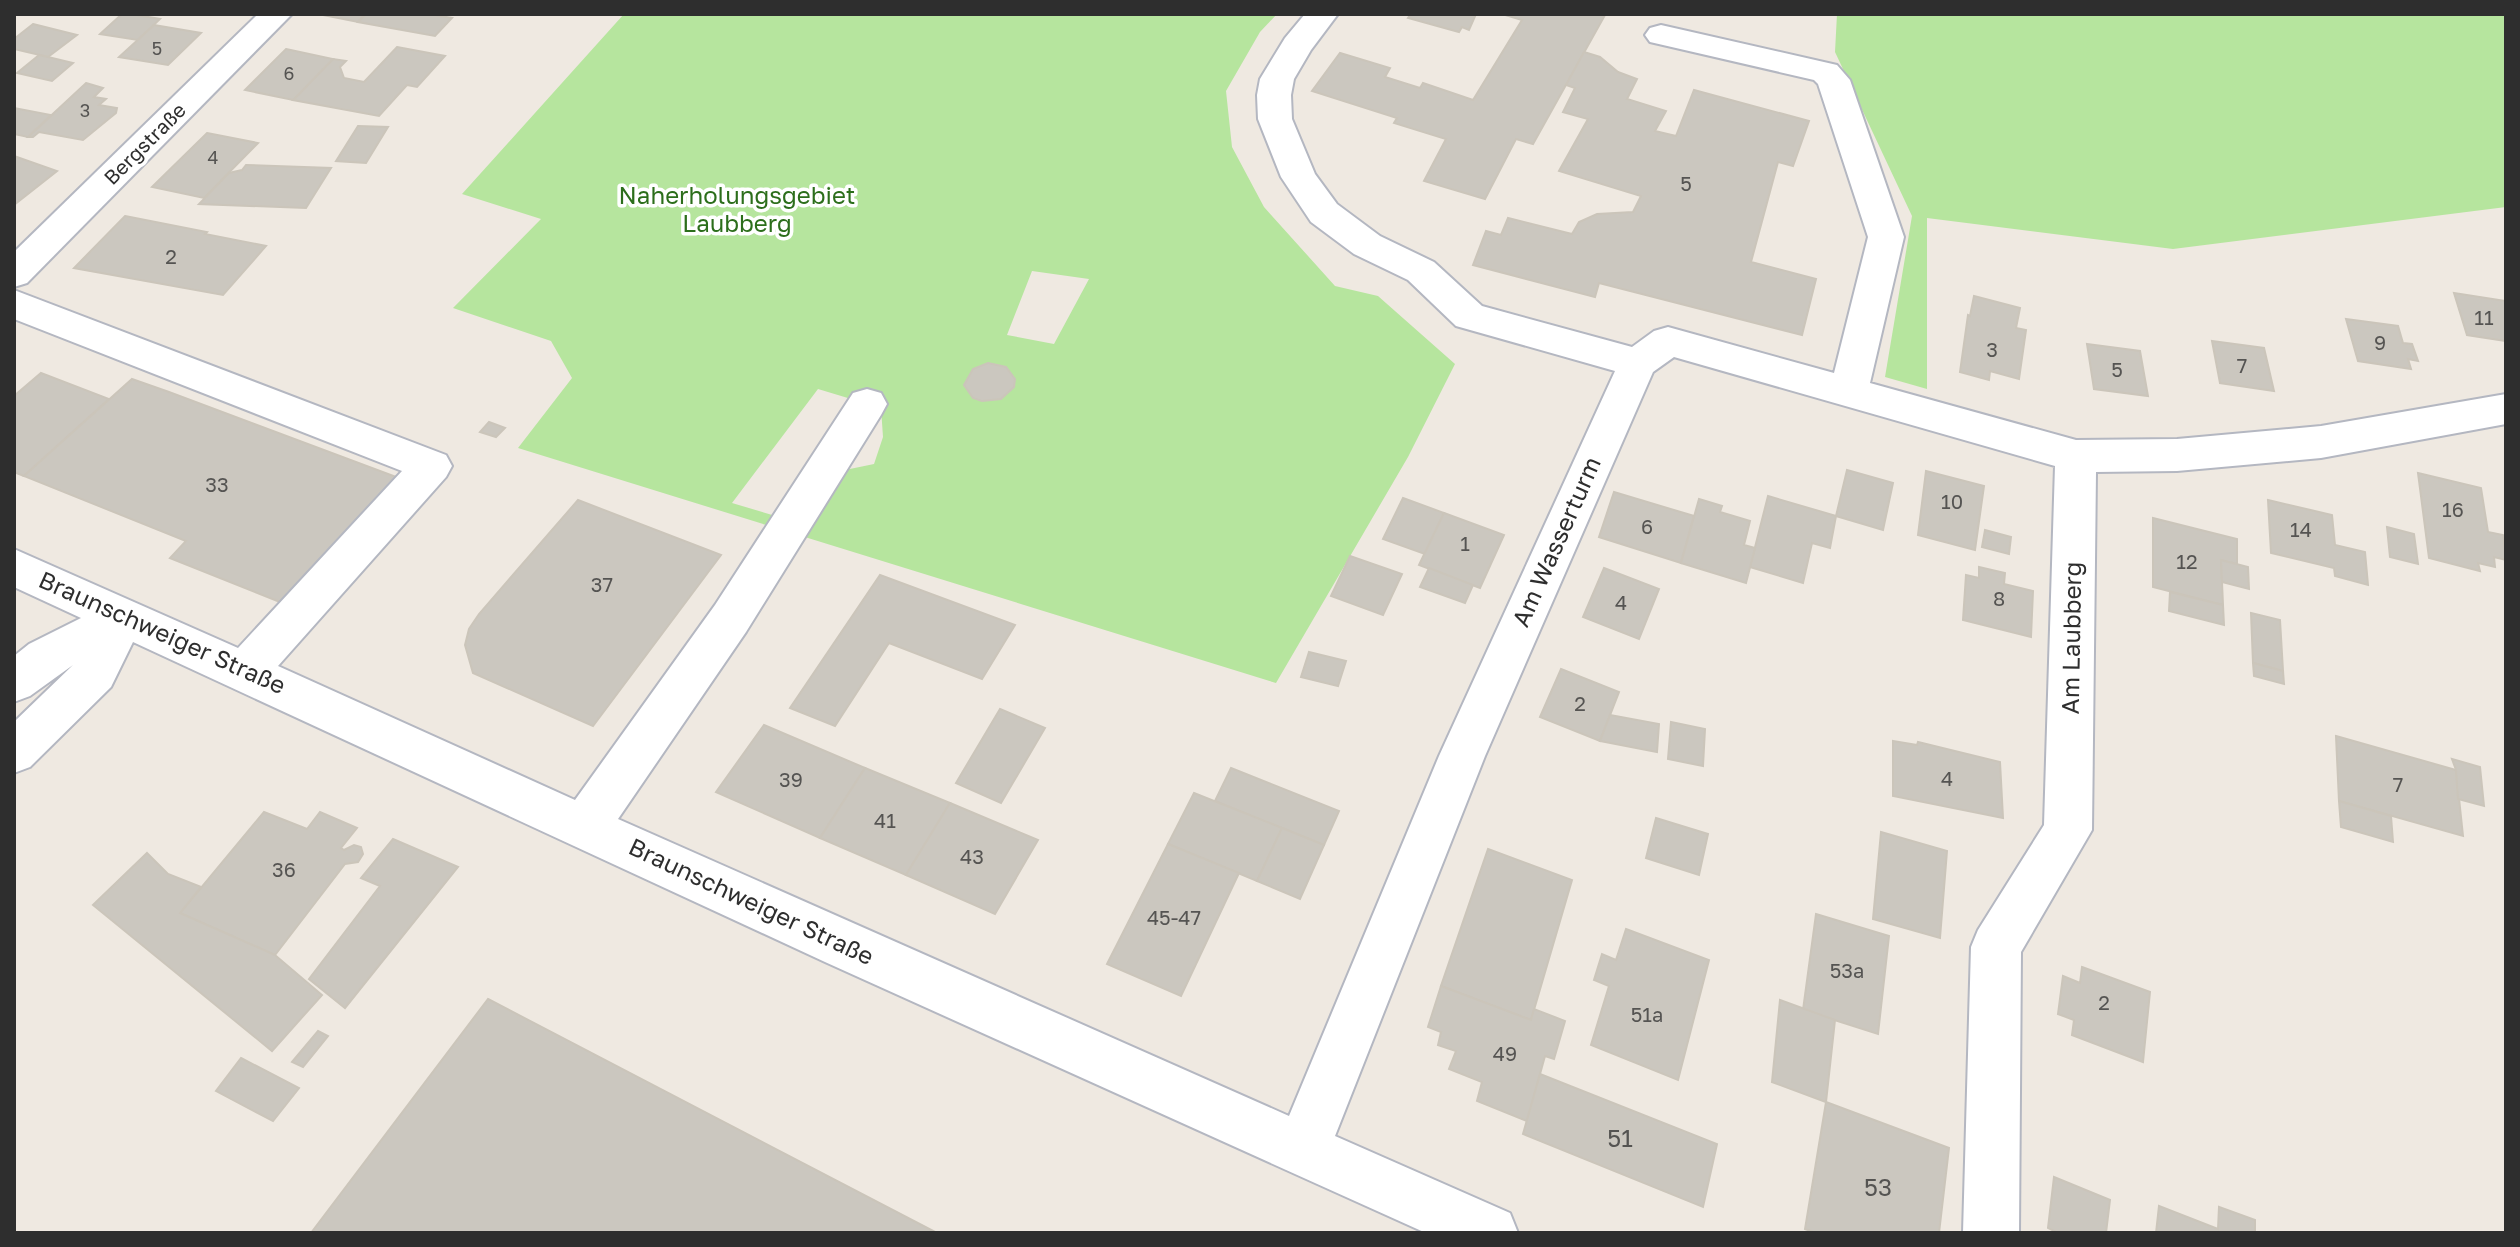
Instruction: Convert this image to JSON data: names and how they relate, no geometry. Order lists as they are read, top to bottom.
{
  "streets": {
    "street": [
      "Bergstraße",
      "Am Wasserturm",
      "Braunschweiger Straße",
      "Am Laubberg"
    ]
  },
  "crossings": [
    ["Am Wasserturm", "Braunschweiger Straße"]
  ],
  "parks": ["Naherholungsgebiet Laubberg"],
  "house_numbers": [
    "5",
    "6",
    "3",
    "4",
    "5",
    "2",
    "11",
    "9",
    "3",
    "7",
    "5",
    "33",
    "10",
    "16",
    "6",
    "14",
    "1",
    "12",
    "37",
    "8",
    "4",
    "2",
    "4",
    "39",
    "7",
    "41",
    "43",
    "36",
    "45-47",
    "53a",
    "2",
    "51a",
    "49",
    "51",
    "53"
  ]
}
